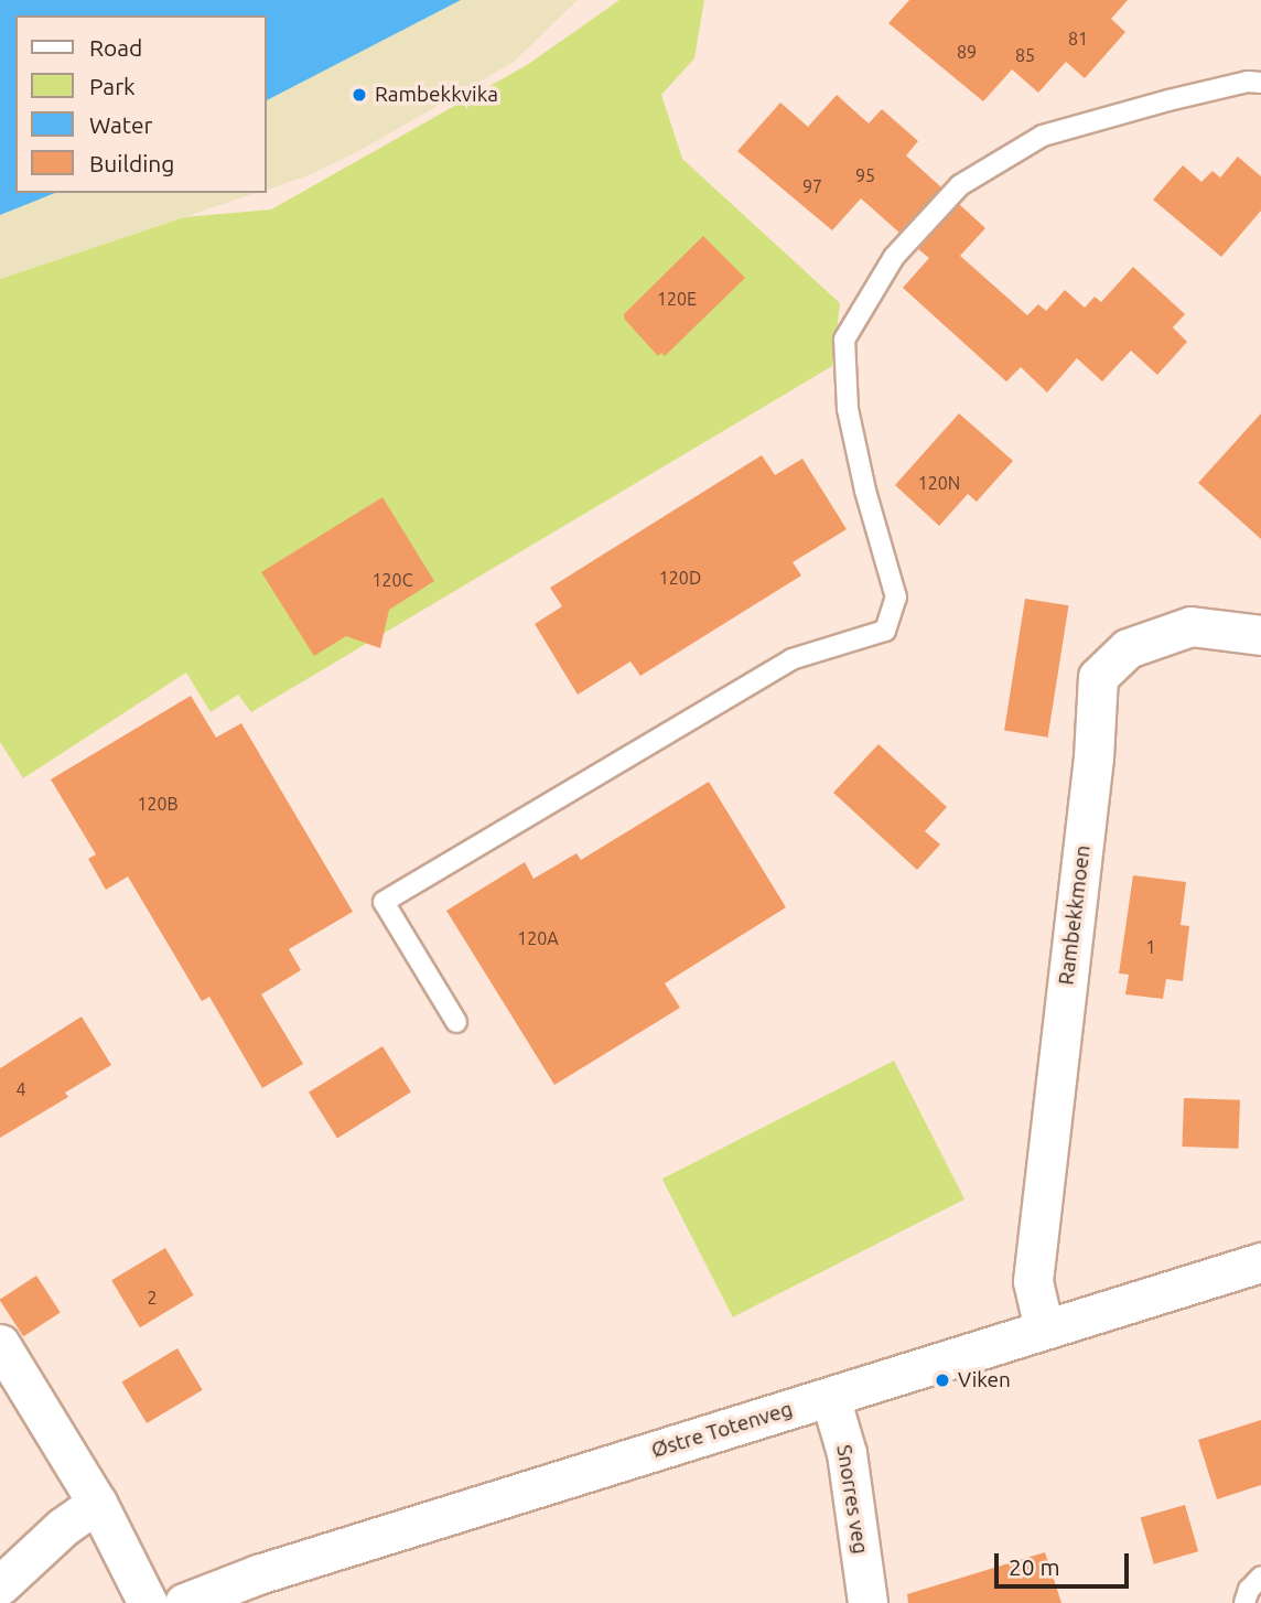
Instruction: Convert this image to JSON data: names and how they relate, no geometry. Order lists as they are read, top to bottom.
{
  "streets": {
    "street": ["Rambekkmoen", "Østre Totenveg", "Snorres veg"]
  },
  "crossings": [
    ["Rambekkmoen", "Østre Totenveg"],
    ["Østre Totenveg", "Snorres veg"]
  ],
  "places": ["Rambekkvika", "Viken"],
  "house_numbers": [
    "81",
    "89",
    "85",
    "95",
    "97",
    "120E",
    "120N",
    "120D",
    "120C",
    "120B",
    "120A",
    "1",
    "4",
    "2"
  ],
  "legend": [
    "Road",
    "Park",
    "Water",
    "Building"
  ],
  "scale_bar": "20 m"
}
